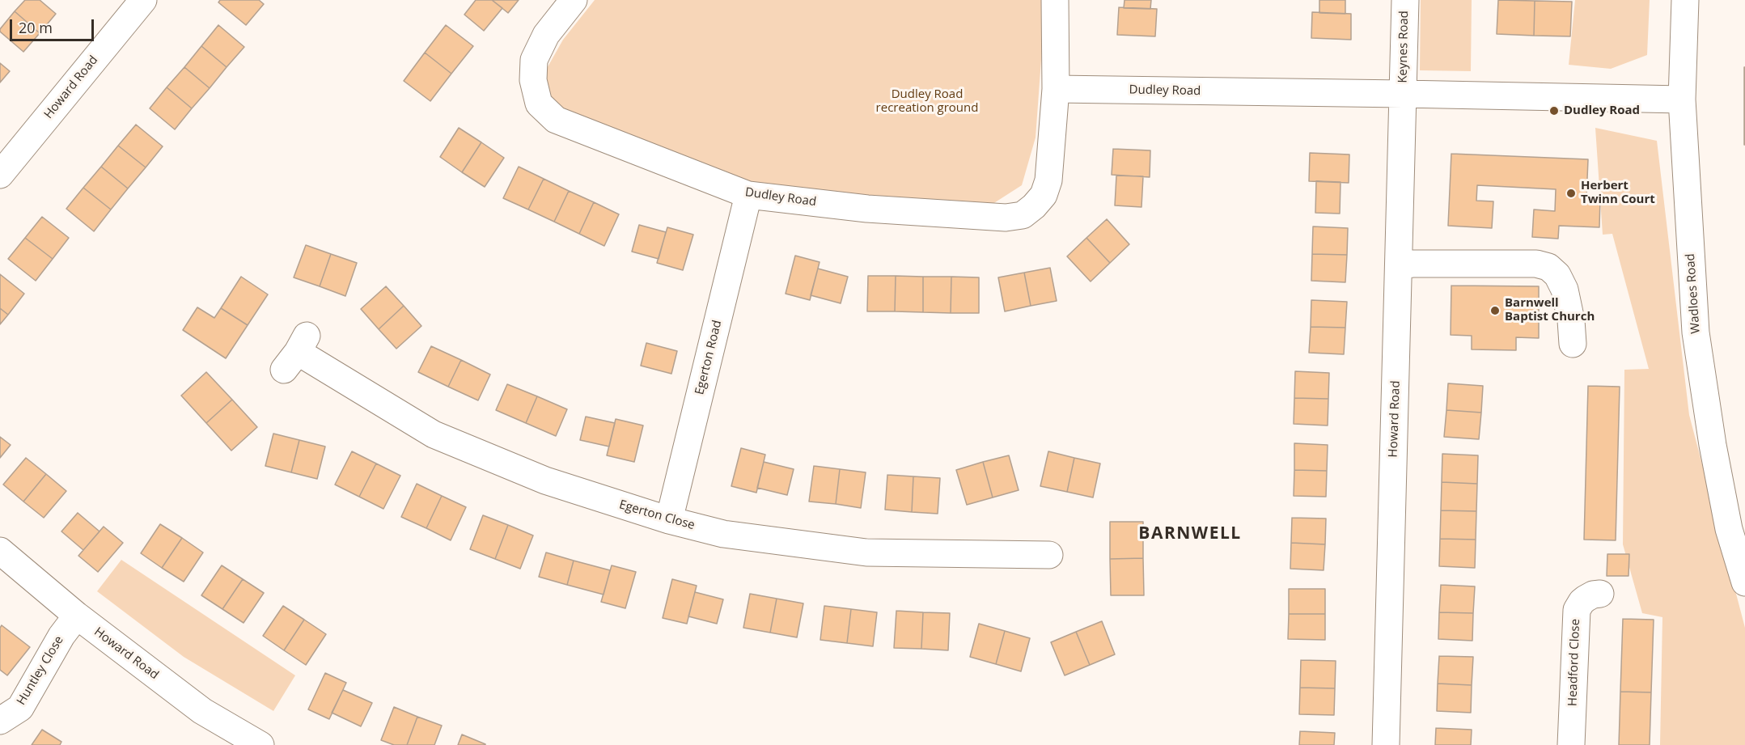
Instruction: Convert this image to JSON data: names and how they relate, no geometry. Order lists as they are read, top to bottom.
{
  "streets": {
    "street": [
      "Keynes Road",
      "Howard Road",
      "Dudley Road",
      "Wadloes Road",
      "Egerton Road",
      "Egerton Close",
      "Headford Close",
      "Huntley Close"
    ]
  },
  "crossings": [
    ["Keynes Road", "Howard Road"],
    ["Keynes Road", "Dudley Road"],
    ["Howard Road", "Dudley Road"],
    ["Howard Road", "Huntley Close"],
    ["Dudley Road", "Wadloes Road"],
    ["Dudley Road", "Egerton Road"],
    ["Egerton Road", "Egerton Close"]
  ],
  "districts": ["BARNWELL"],
  "parks": ["Dudley Road recreation ground"],
  "places": ["Dudley Road", "Herbert Twinn Court", "Barnwell Baptist Church"],
  "scale_bar": "20 m"
}
